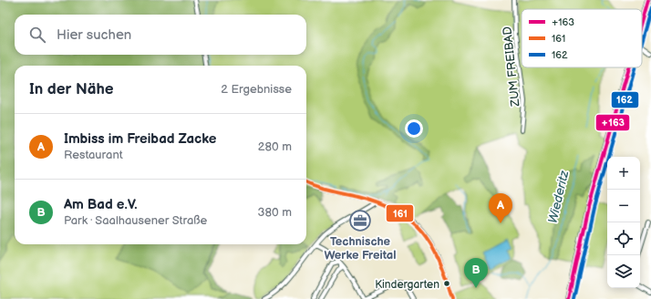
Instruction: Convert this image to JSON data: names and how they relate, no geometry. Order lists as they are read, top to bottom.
{
  "streets": {
    "street": ["ZUM FREIBAD"]
  },
  "water": ["Wiederitz"],
  "places": {
    "office": ["Technische Werke Freital"],
    "other": ["Kindergarten"]
  },
  "lines": ["transit line +163", "transit line 162", "transit line 161"],
  "legend": ["+163", "161", "162"],
  "page": {
    "search": "Hier suchen",
    "heading": ["In der Nähe", "2 Ergebnisse"],
    "list": [
      {
        "mark": "A",
        "name": "Imbiss im Freibad Zacke",
        "note": "Restaurant",
        "value": "280 m"
      },
      {
        "mark": "B",
        "name": "Am Bad e.V.",
        "note": "Park · Saalhausener Straße",
        "value": "380 m"
      }
    ],
    "map_buttons": ["+", "−"],
    "pins": ["A", "B"]
  }
}
